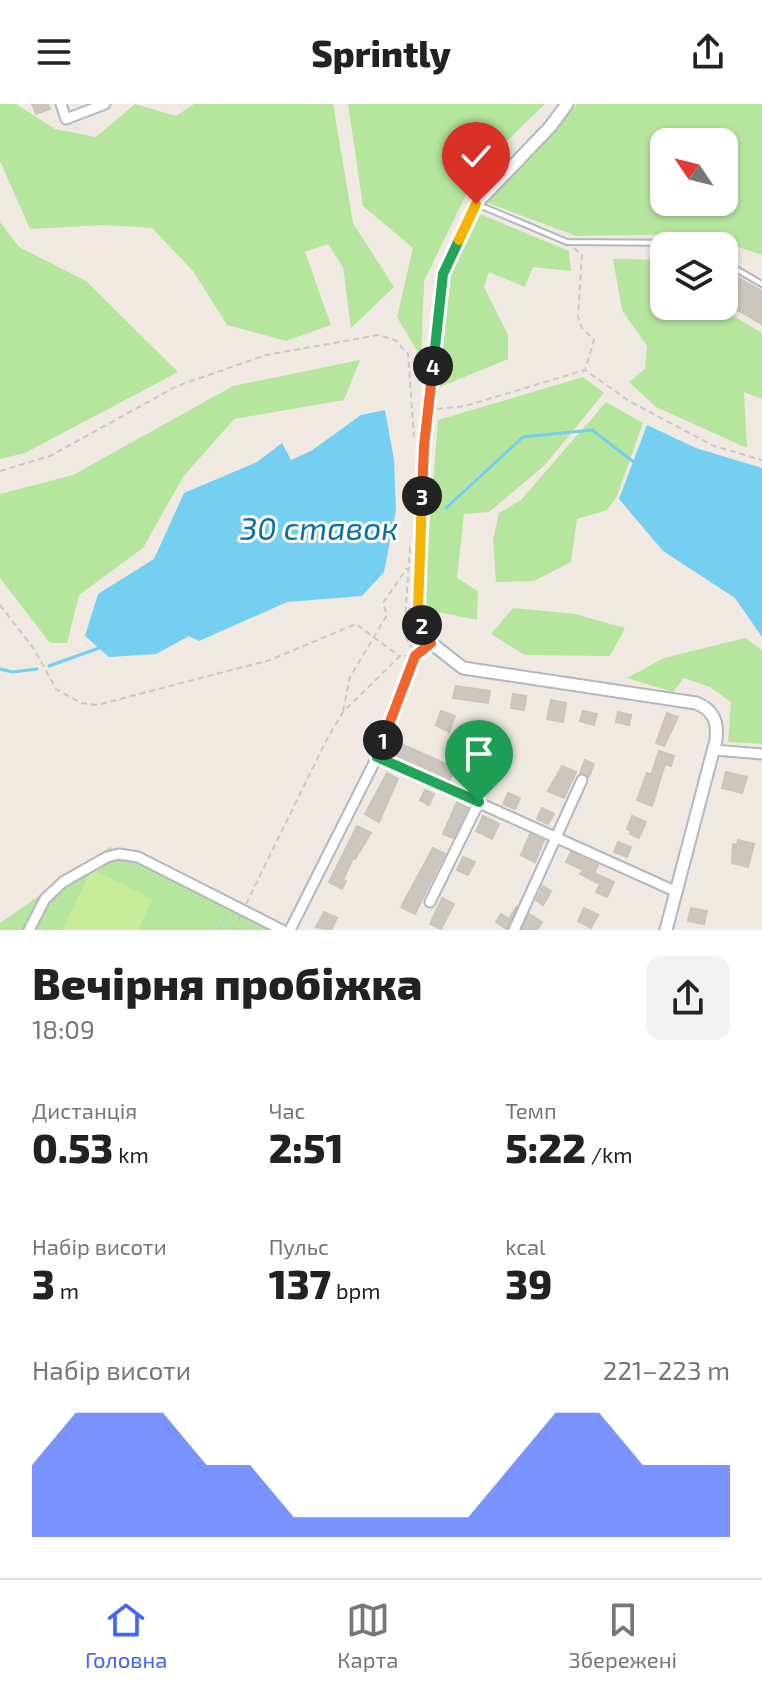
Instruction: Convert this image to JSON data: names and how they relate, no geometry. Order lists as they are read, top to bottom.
{
  "water": ["30 ставок"],
  "north": "top left",
  "page": {
    "header": "Sprintly",
    "pins": [
      "4",
      "3",
      "2",
      "1"
    ],
    "heading": ["Вечірня пробіжка", "18:09"],
    "stats": [
      ["Дистанція", "0.53 km"],
      ["Час", "2:51"],
      ["Темп", "5:22 /km"],
      ["Набір висоти", "3 m"],
      ["Пульс", "137 bpm"],
      ["kcal", "39"]
    ],
    "chart": ["Набір висоти", "221–223 m"],
    "tabs": ["Головна", "Карта", "Збережені"]
  }
}
